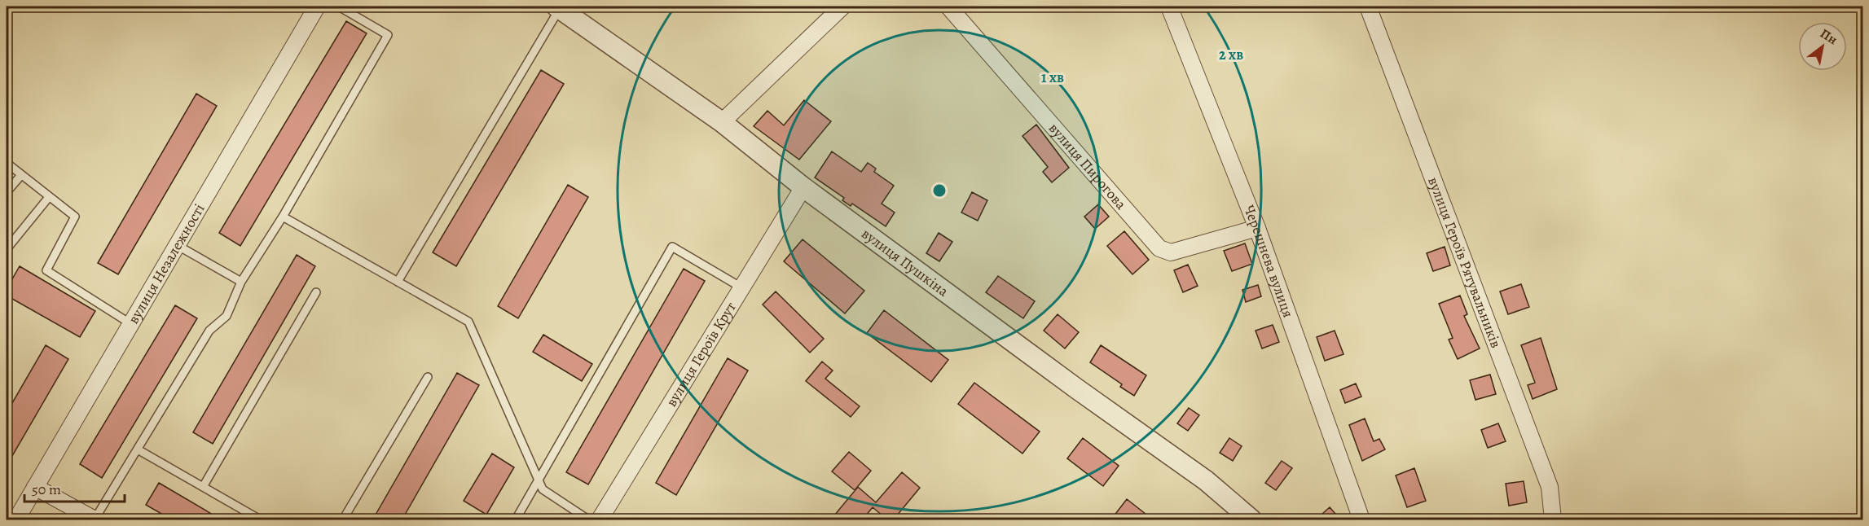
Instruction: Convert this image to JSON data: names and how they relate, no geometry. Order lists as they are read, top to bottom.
{
  "streets": {
    "street": [
      "вулиця Пирогова",
      "Черешнева вулиця",
      "вулиця Пушкіна",
      "вулиця Героїв Рятувальників",
      "вулиця Незалежності",
      "вулиця Героїв Крут"
    ]
  },
  "crossings": [
    ["вулиця Пирогова", "Черешнева вулиця"],
    ["вулиця Пушкіна", "вулиця Героїв Крут"]
  ],
  "scale_bar": "50 m",
  "north": "top right",
  "rings": ["2 хв", "1 хв"]
}
